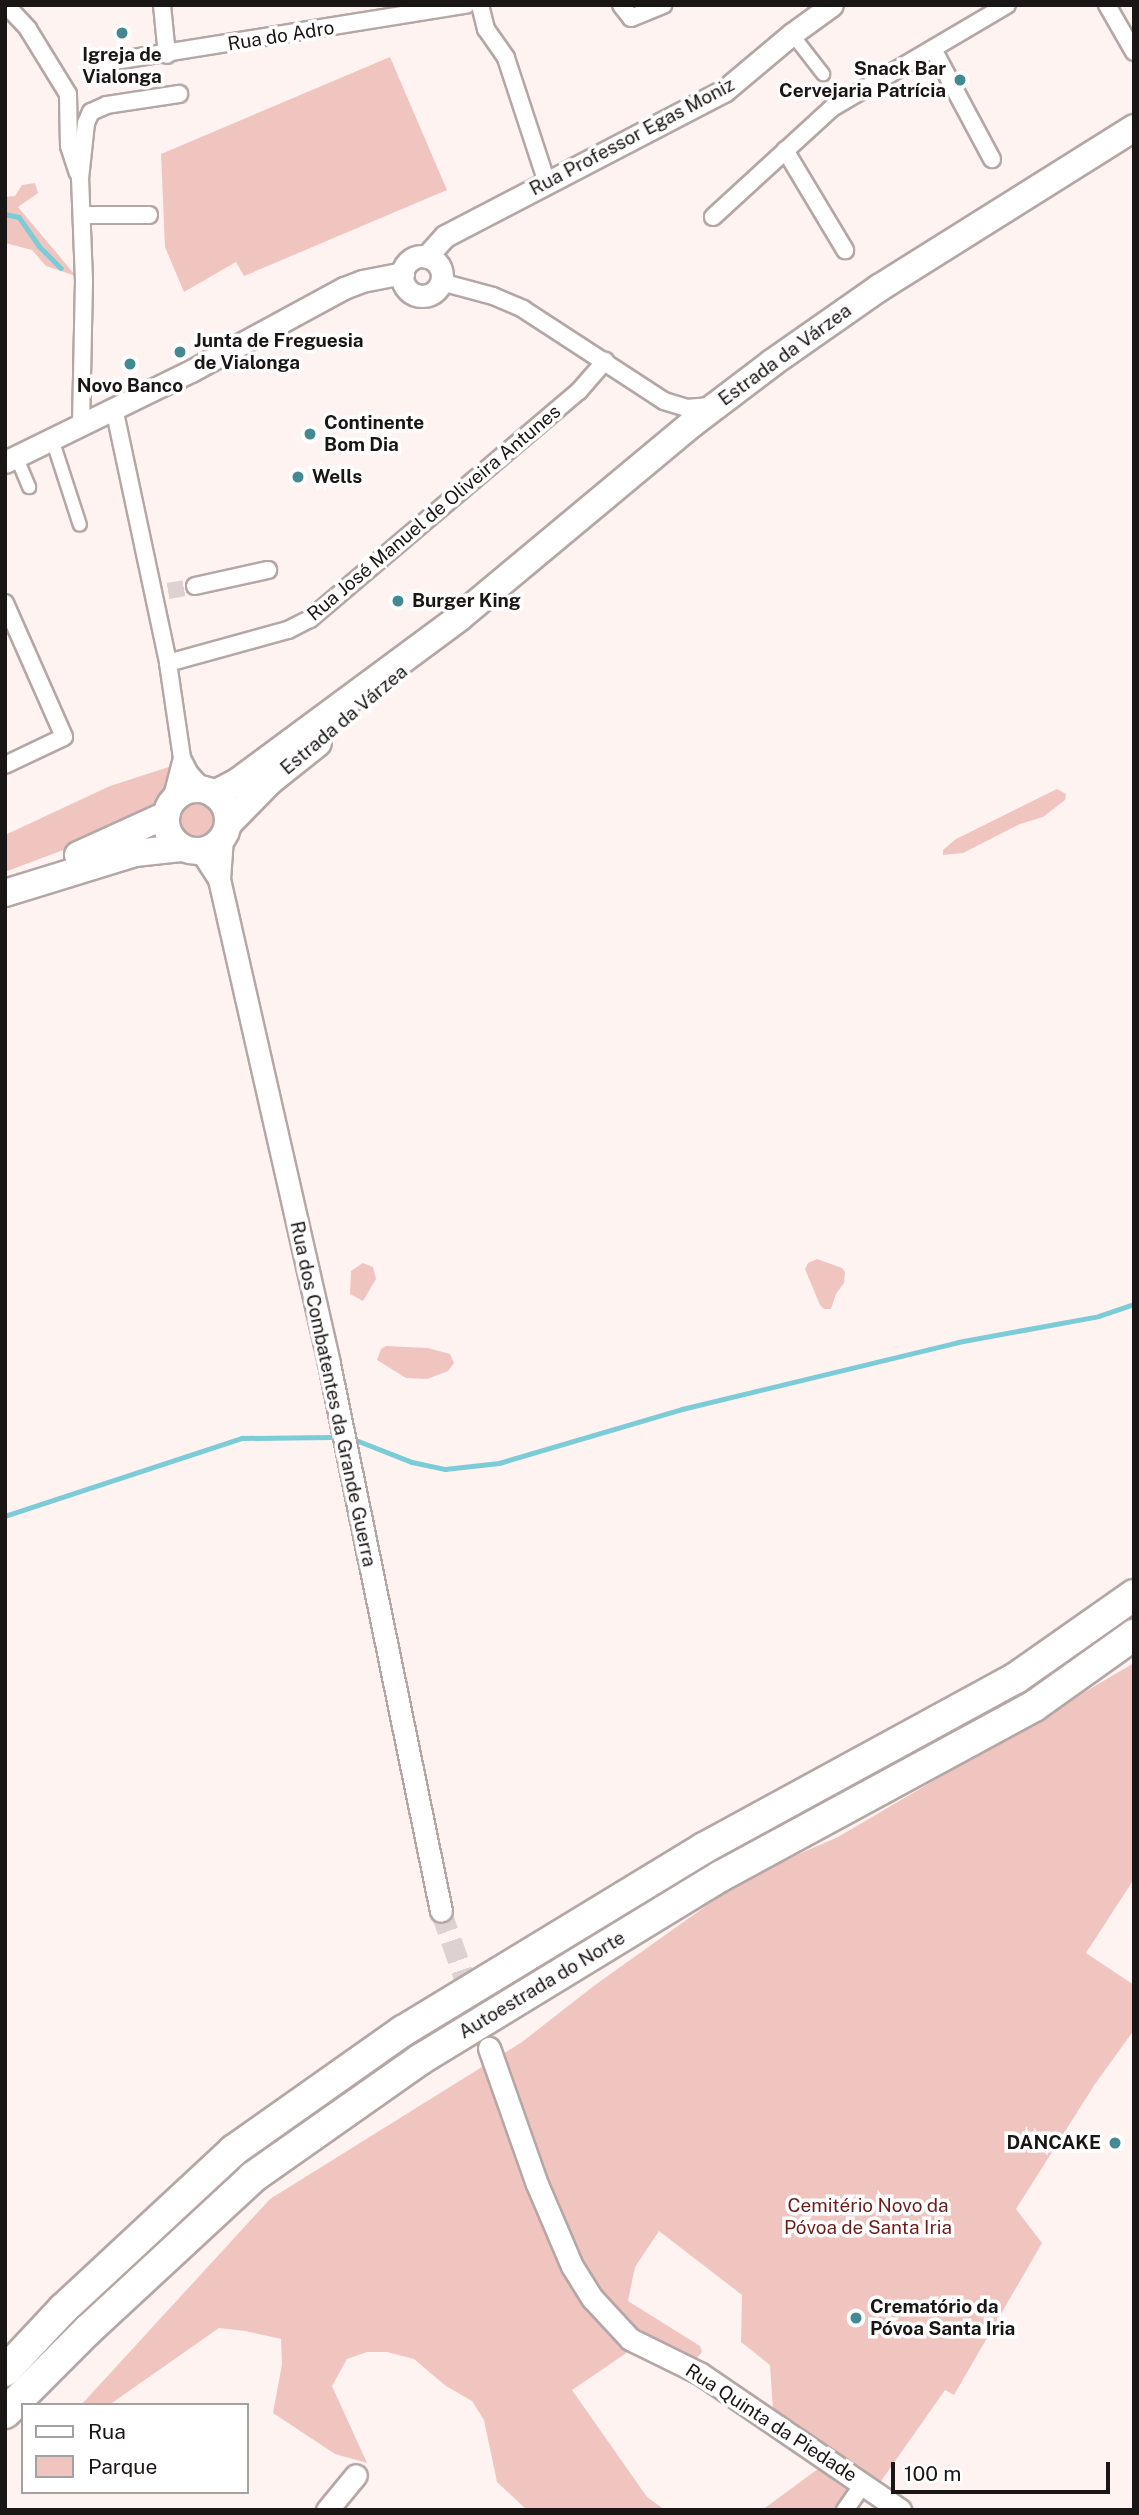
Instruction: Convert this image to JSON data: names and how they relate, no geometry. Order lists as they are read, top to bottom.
{
  "streets": {
    "highway": ["Autoestrada do Norte"],
    "main road": ["Estrada da Várzea"],
    "street": [
      "Rua do Adro",
      "Rua Professor Egas Moniz",
      "Rua José Manuel de Oliveira Antunes",
      "Rua dos Combatentes da Grande Guerra",
      "Rua Quinta da Piedade"
    ]
  },
  "crossings": [
    ["Estrada da Várzea", "Rua dos Combatentes da Grande Guerra"]
  ],
  "parks": ["Cemitério Novo da Póvoa de Santa Iria"],
  "places": [
    "Igreja de Vialonga",
    "Snack Bar Cervejaria Patrícia",
    "Junta de Freguesia de Vialonga",
    "Novo Banco",
    "Continente Bom Dia",
    "Wells",
    "Burger King",
    "DANCAKE",
    "Crematório da Póvoa Santa Iria"
  ],
  "legend": ["Rua", "Parque"],
  "scale_bar": "100 m"
}
